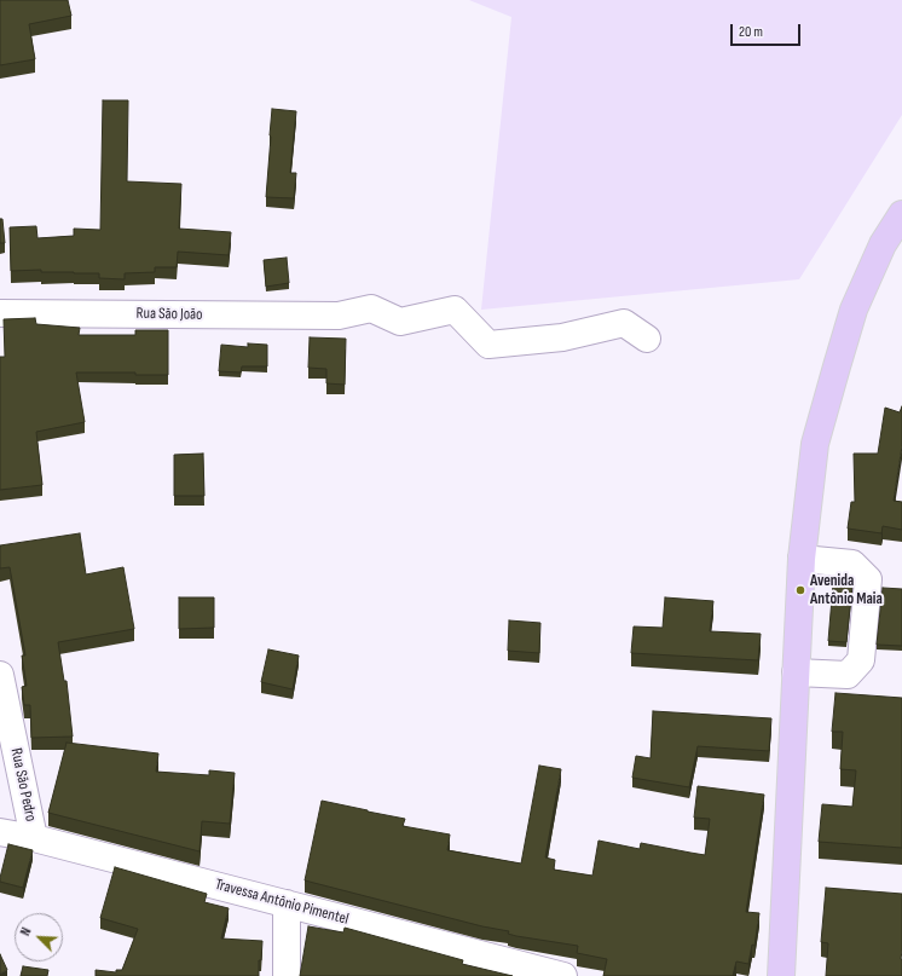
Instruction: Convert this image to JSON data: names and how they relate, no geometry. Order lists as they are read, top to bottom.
{
  "streets": {
    "street": ["Rua São João", "Rua São Pedro", "Travessa Antônio Pimentel"]
  },
  "crossings": [
    ["Rua São Pedro", "Travessa Antônio Pimentel"]
  ],
  "places": ["Avenida Antônio Maia"],
  "scale_bar": "20 m",
  "north": "top left"
}
